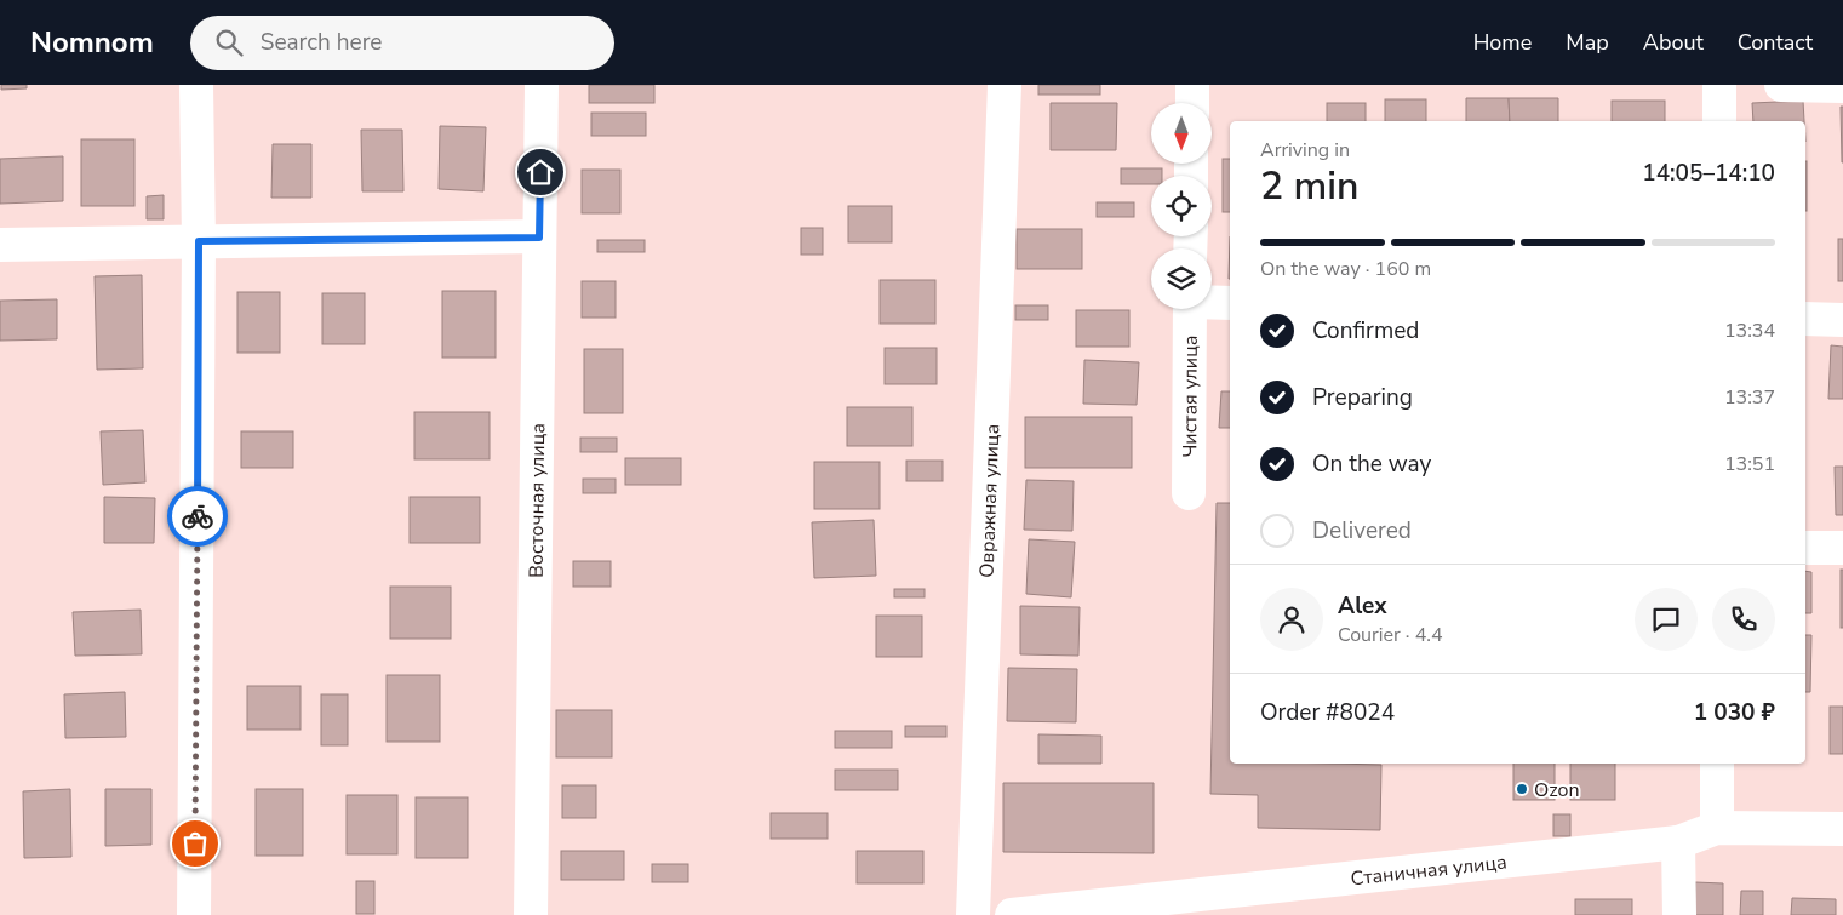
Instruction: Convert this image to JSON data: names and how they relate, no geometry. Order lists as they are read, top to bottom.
{
  "streets": {
    "street": [
      "Чистая улица",
      "Овражная улица",
      "Восточная улица",
      "Станичная улица"
    ]
  },
  "places": ["Ozon"],
  "north": "bottom",
  "page": {
    "header": "Nomnom",
    "search": "Search here",
    "nav": [
      "Home",
      "Map",
      "About",
      "Contact"
    ],
    "heading": ["2 min", "Arriving in", "14:05–14:10"],
    "panel": [
      "Alex",
      "Courier · 4.4",
      "Order #8024",
      "1 030 ₽"
    ],
    "bar": "On the way · 160 m",
    "list": [
      ["Confirmed", "13:34"],
      ["Preparing", "13:37"],
      ["On the way", "13:51"],
      "Delivered"
    ]
  }
}
